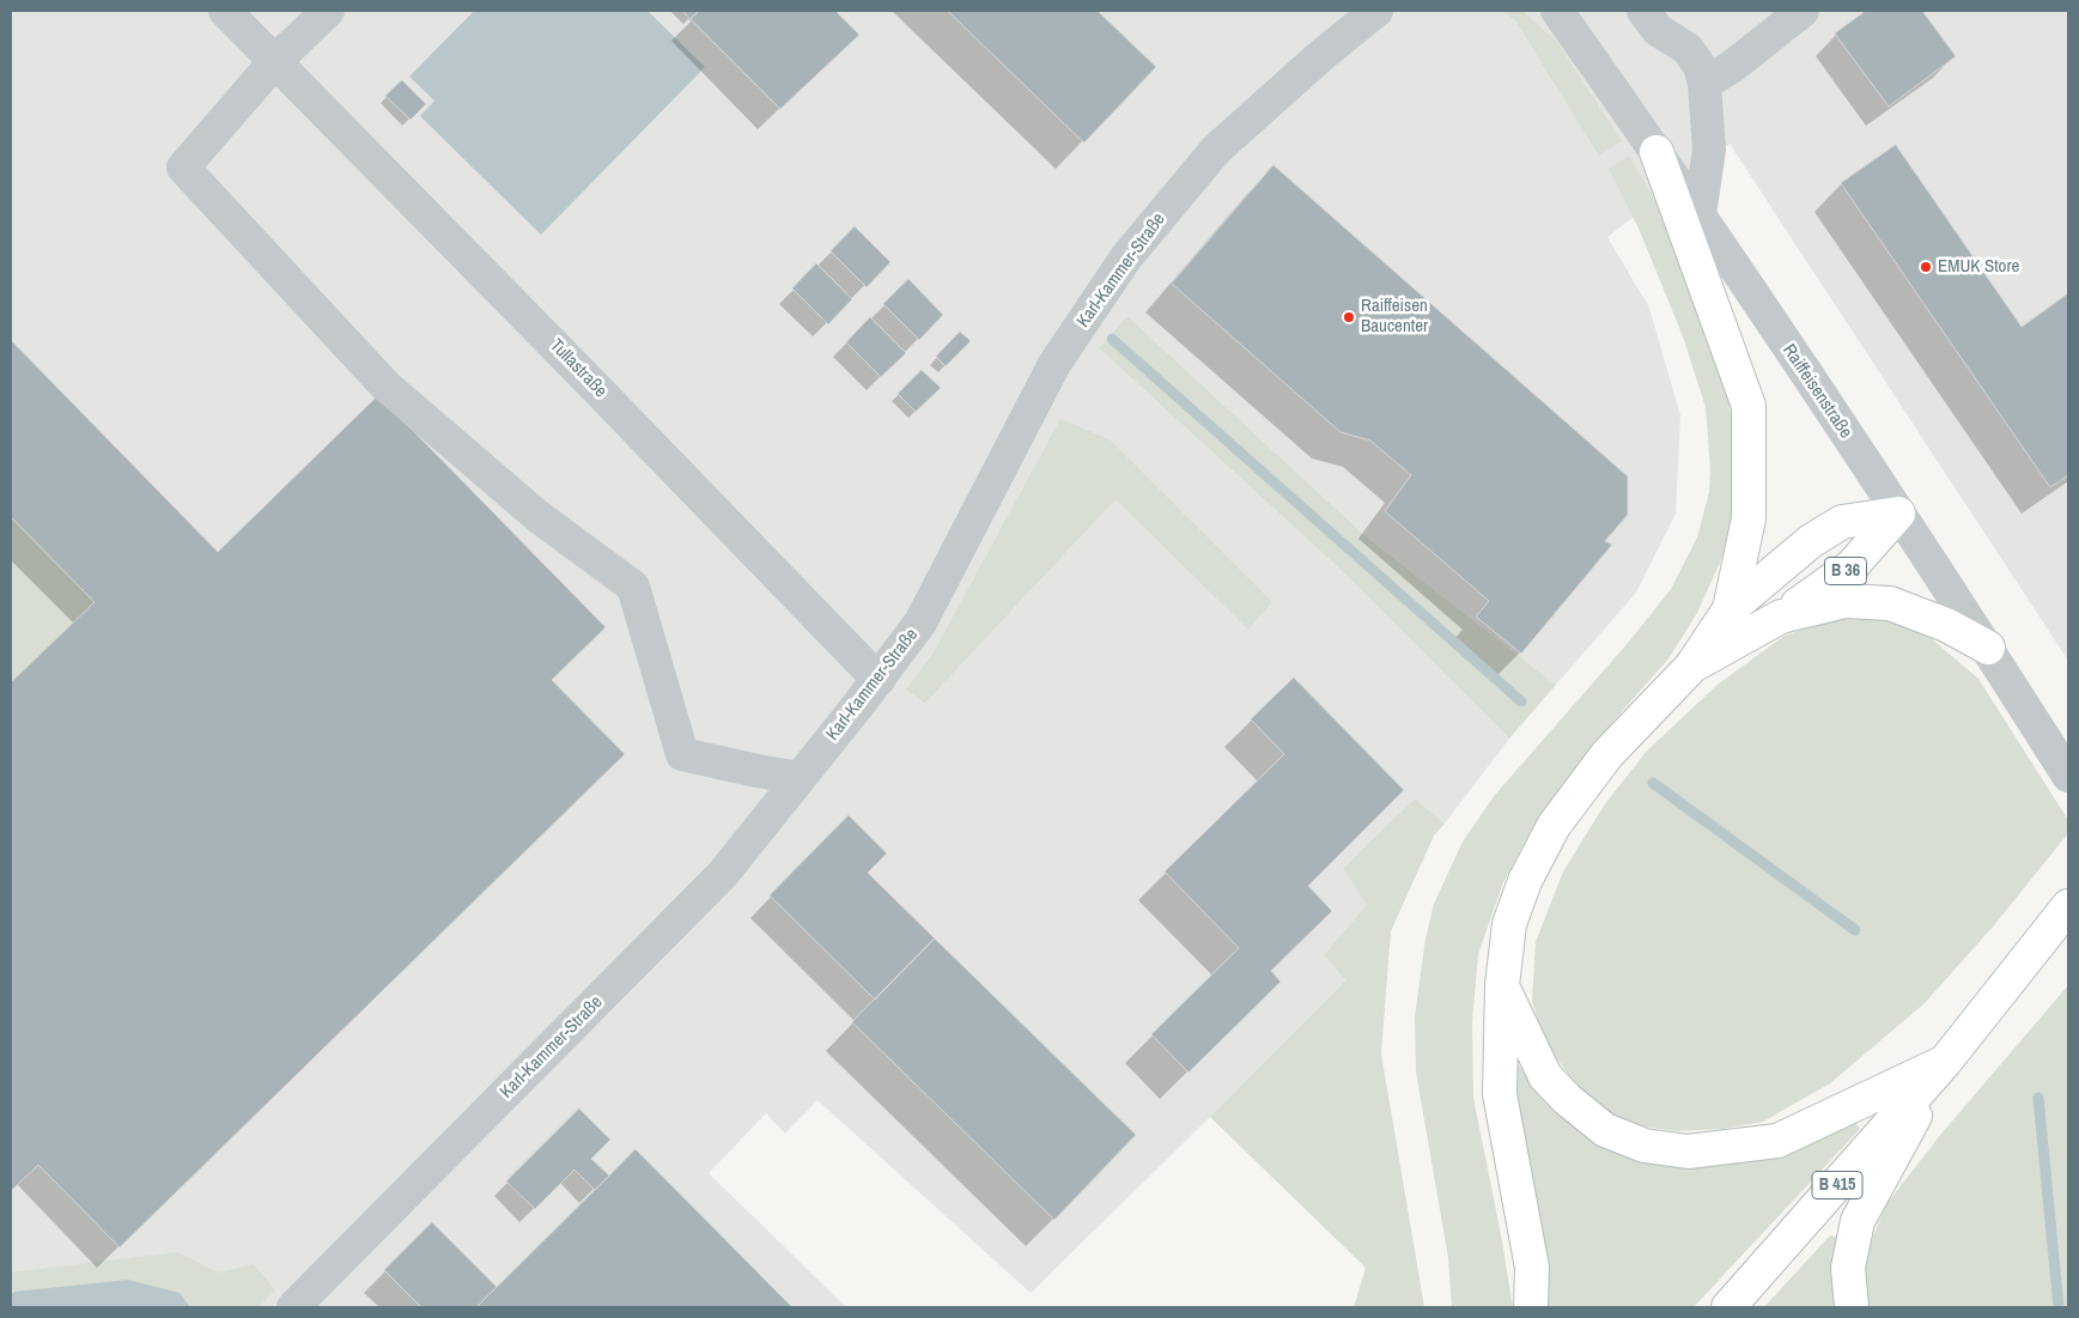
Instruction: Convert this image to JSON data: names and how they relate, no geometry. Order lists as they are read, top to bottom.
{
  "streets": {
    "main road": ["B 36", "B 415"],
    "street": ["Karl-Kammer-Straße", "Tullastraße", "Raiffeisenstraße"]
  },
  "crossings": [
    ["Karl-Kammer-Straße", "Tullastraße"],
    ["Raiffeisenstraße", "B 36"]
  ],
  "places": ["EMUK Store", "Raiffeisen Baucenter"]
}
